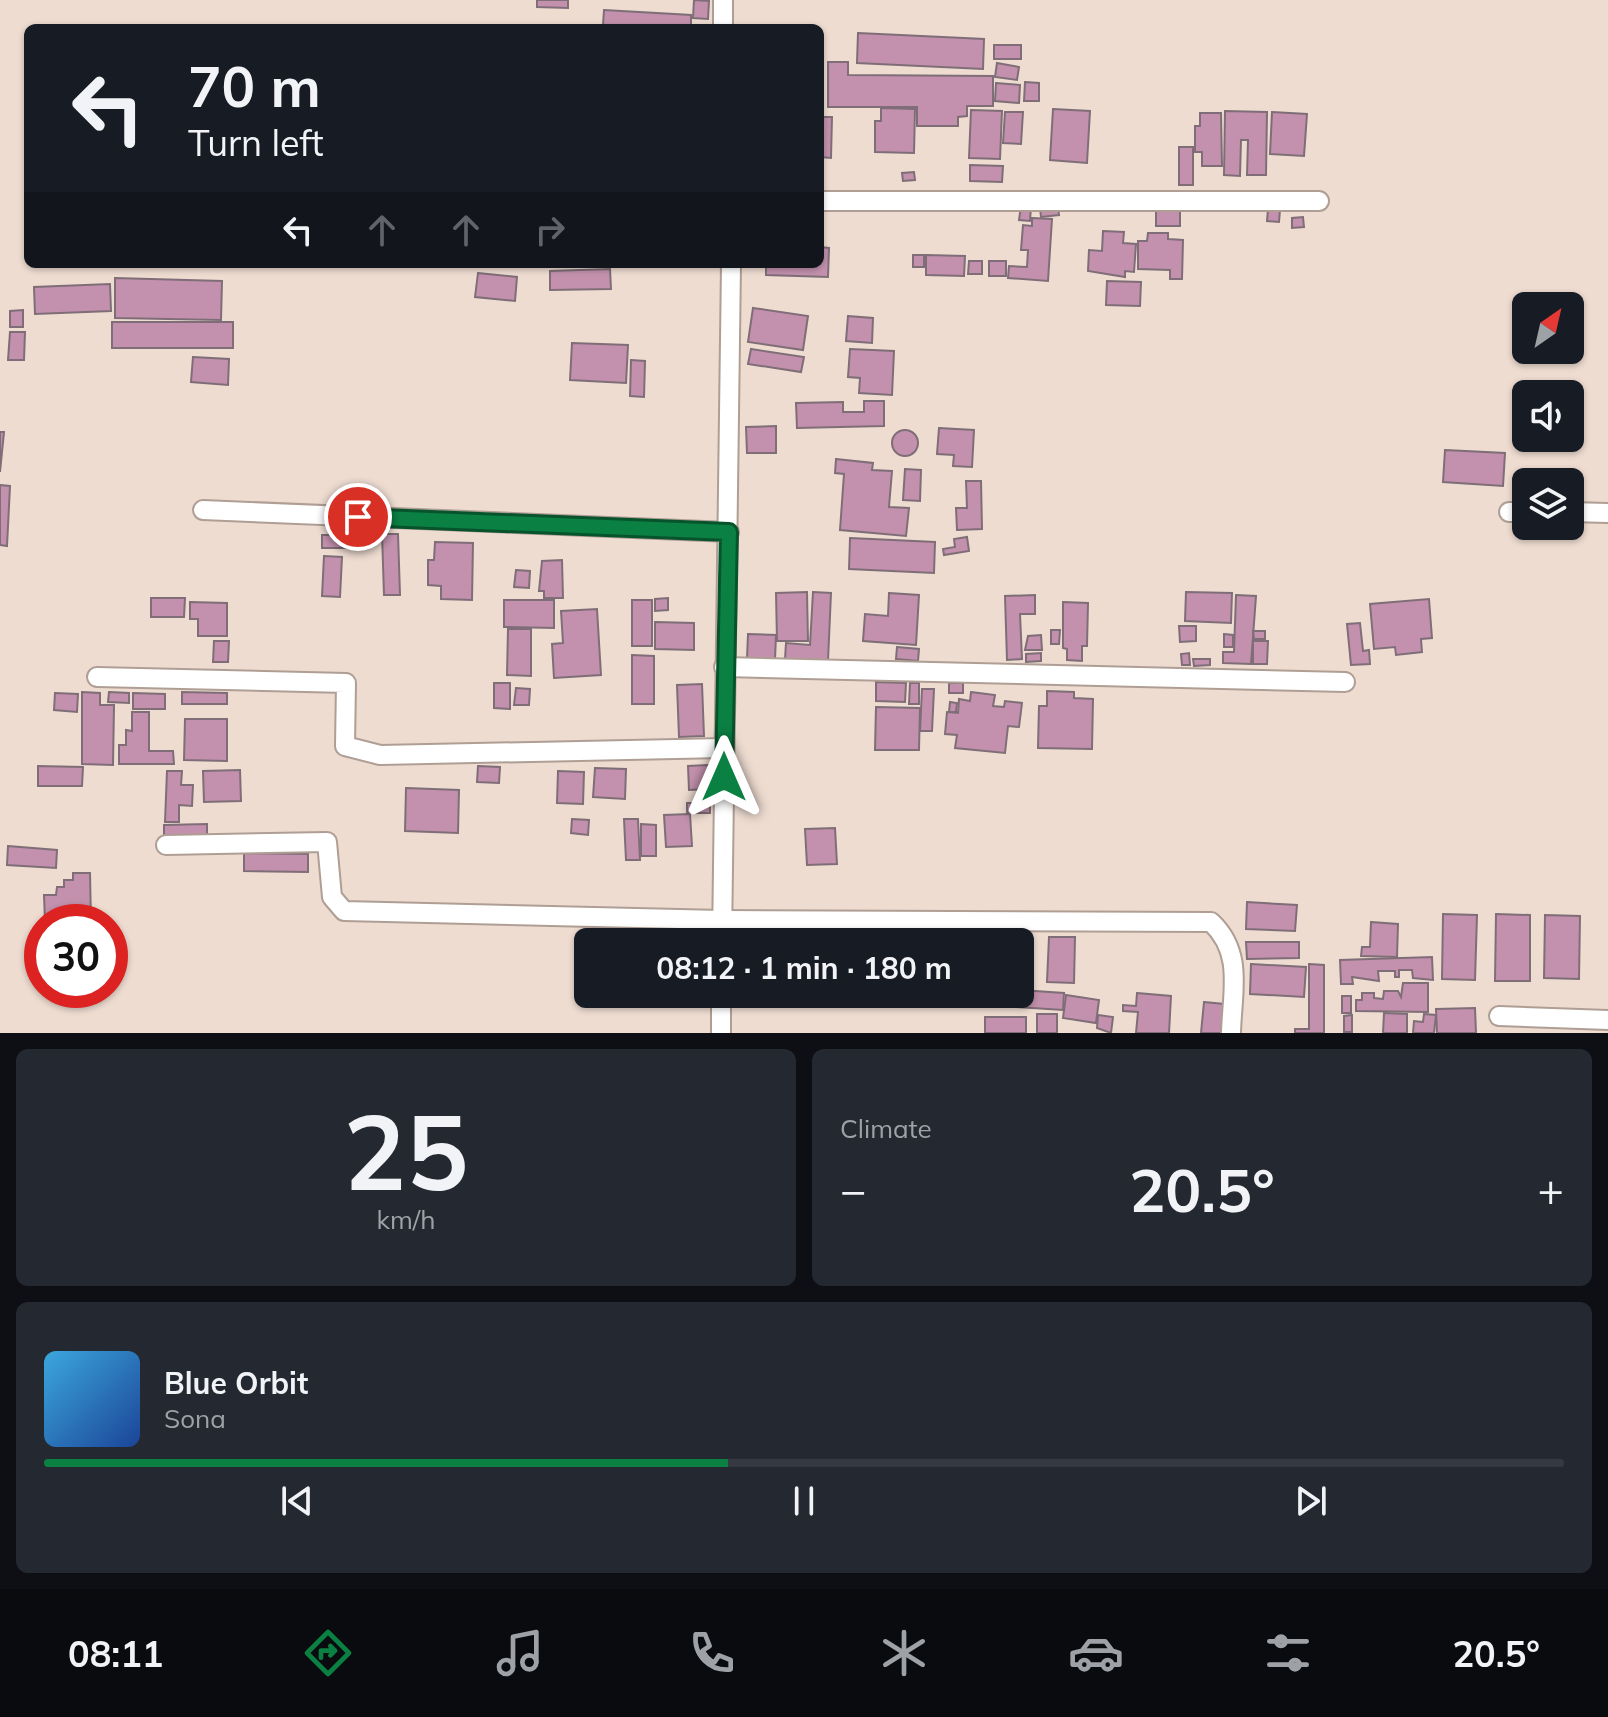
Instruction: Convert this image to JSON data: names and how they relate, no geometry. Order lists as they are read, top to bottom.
{
  "north": "top right",
  "page": {
    "turn": ["70 m", "Turn left"],
    "limit": "30",
    "trip": "08:12 · 1 min · 180 m",
    "tile": [
      ["25", "km/h"],
      "Climate"
    ],
    "heat": ["−", "20.5°", "+"],
    "song": ["Blue Orbit", "Sona"],
    "tabs": ["08:11", "20.5°"]
  }
}
